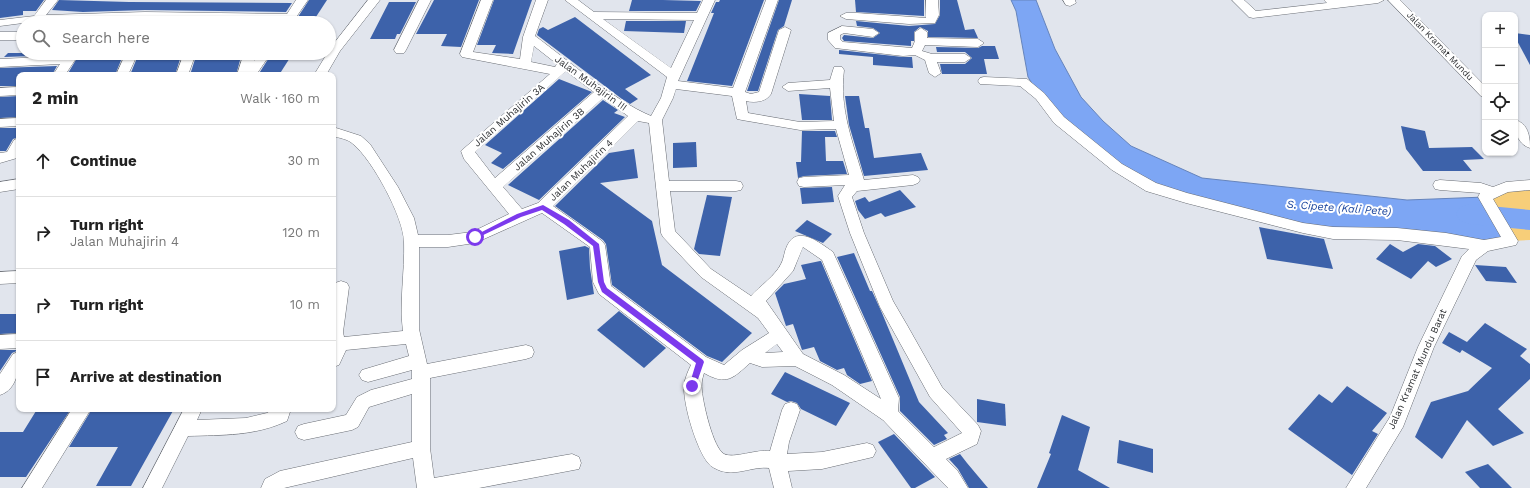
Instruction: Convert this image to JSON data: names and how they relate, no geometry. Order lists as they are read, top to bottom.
{
  "streets": {
    "street": [
      "Jalan Kramat Mundu",
      "Jalan Muhajirin III",
      "Jalan Muhajirin 3A",
      "Jalan Muhajirin 3B",
      "Jalan Muhajirin 4",
      "Jalan Kramat Mundu Barat"
    ]
  },
  "crossings": [
    ["Jalan Muhajirin III", "Jalan Muhajirin 3A"],
    ["Jalan Muhajirin III", "Jalan Muhajirin 3B"],
    ["Jalan Muhajirin III", "Jalan Muhajirin 4"],
    ["Jalan Muhajirin 3A", "Jalan Muhajirin 3B"]
  ],
  "water": ["S. Cipete (Kali Pete)"],
  "page": {
    "map_buttons": ["+", "−"],
    "search": "Search here",
    "heading": ["2 min", "Walk · 160 m"],
    "list": [
      ["Continue", "30 m"],
      ["Turn right", "Jalan Muhajirin 4", "120 m"],
      ["Turn right", "10 m"],
      "Arrive at destination"
    ]
  }
}
